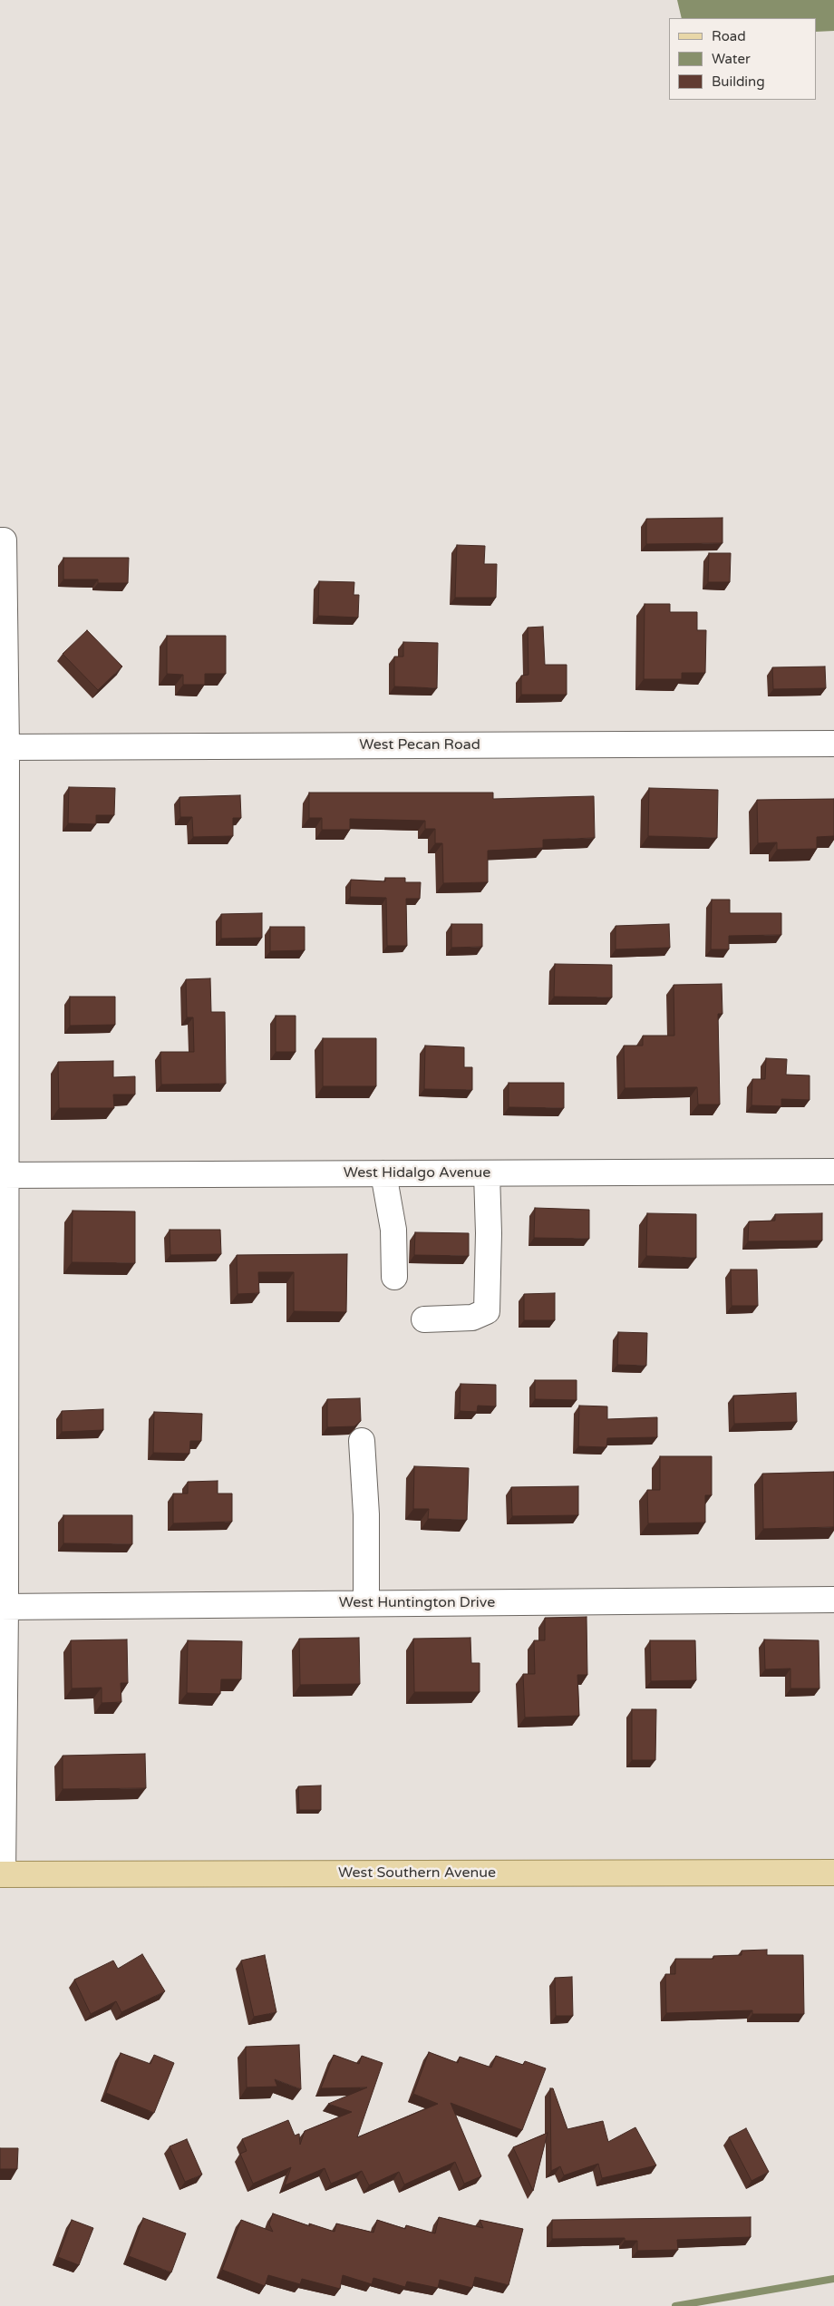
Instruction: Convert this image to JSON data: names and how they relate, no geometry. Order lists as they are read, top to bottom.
{
  "streets": {
    "main road": ["West Southern Avenue"],
    "street": ["West Pecan Road", "West Hidalgo Avenue", "West Huntington Drive"]
  },
  "legend": ["Road", "Water", "Building"]
}
